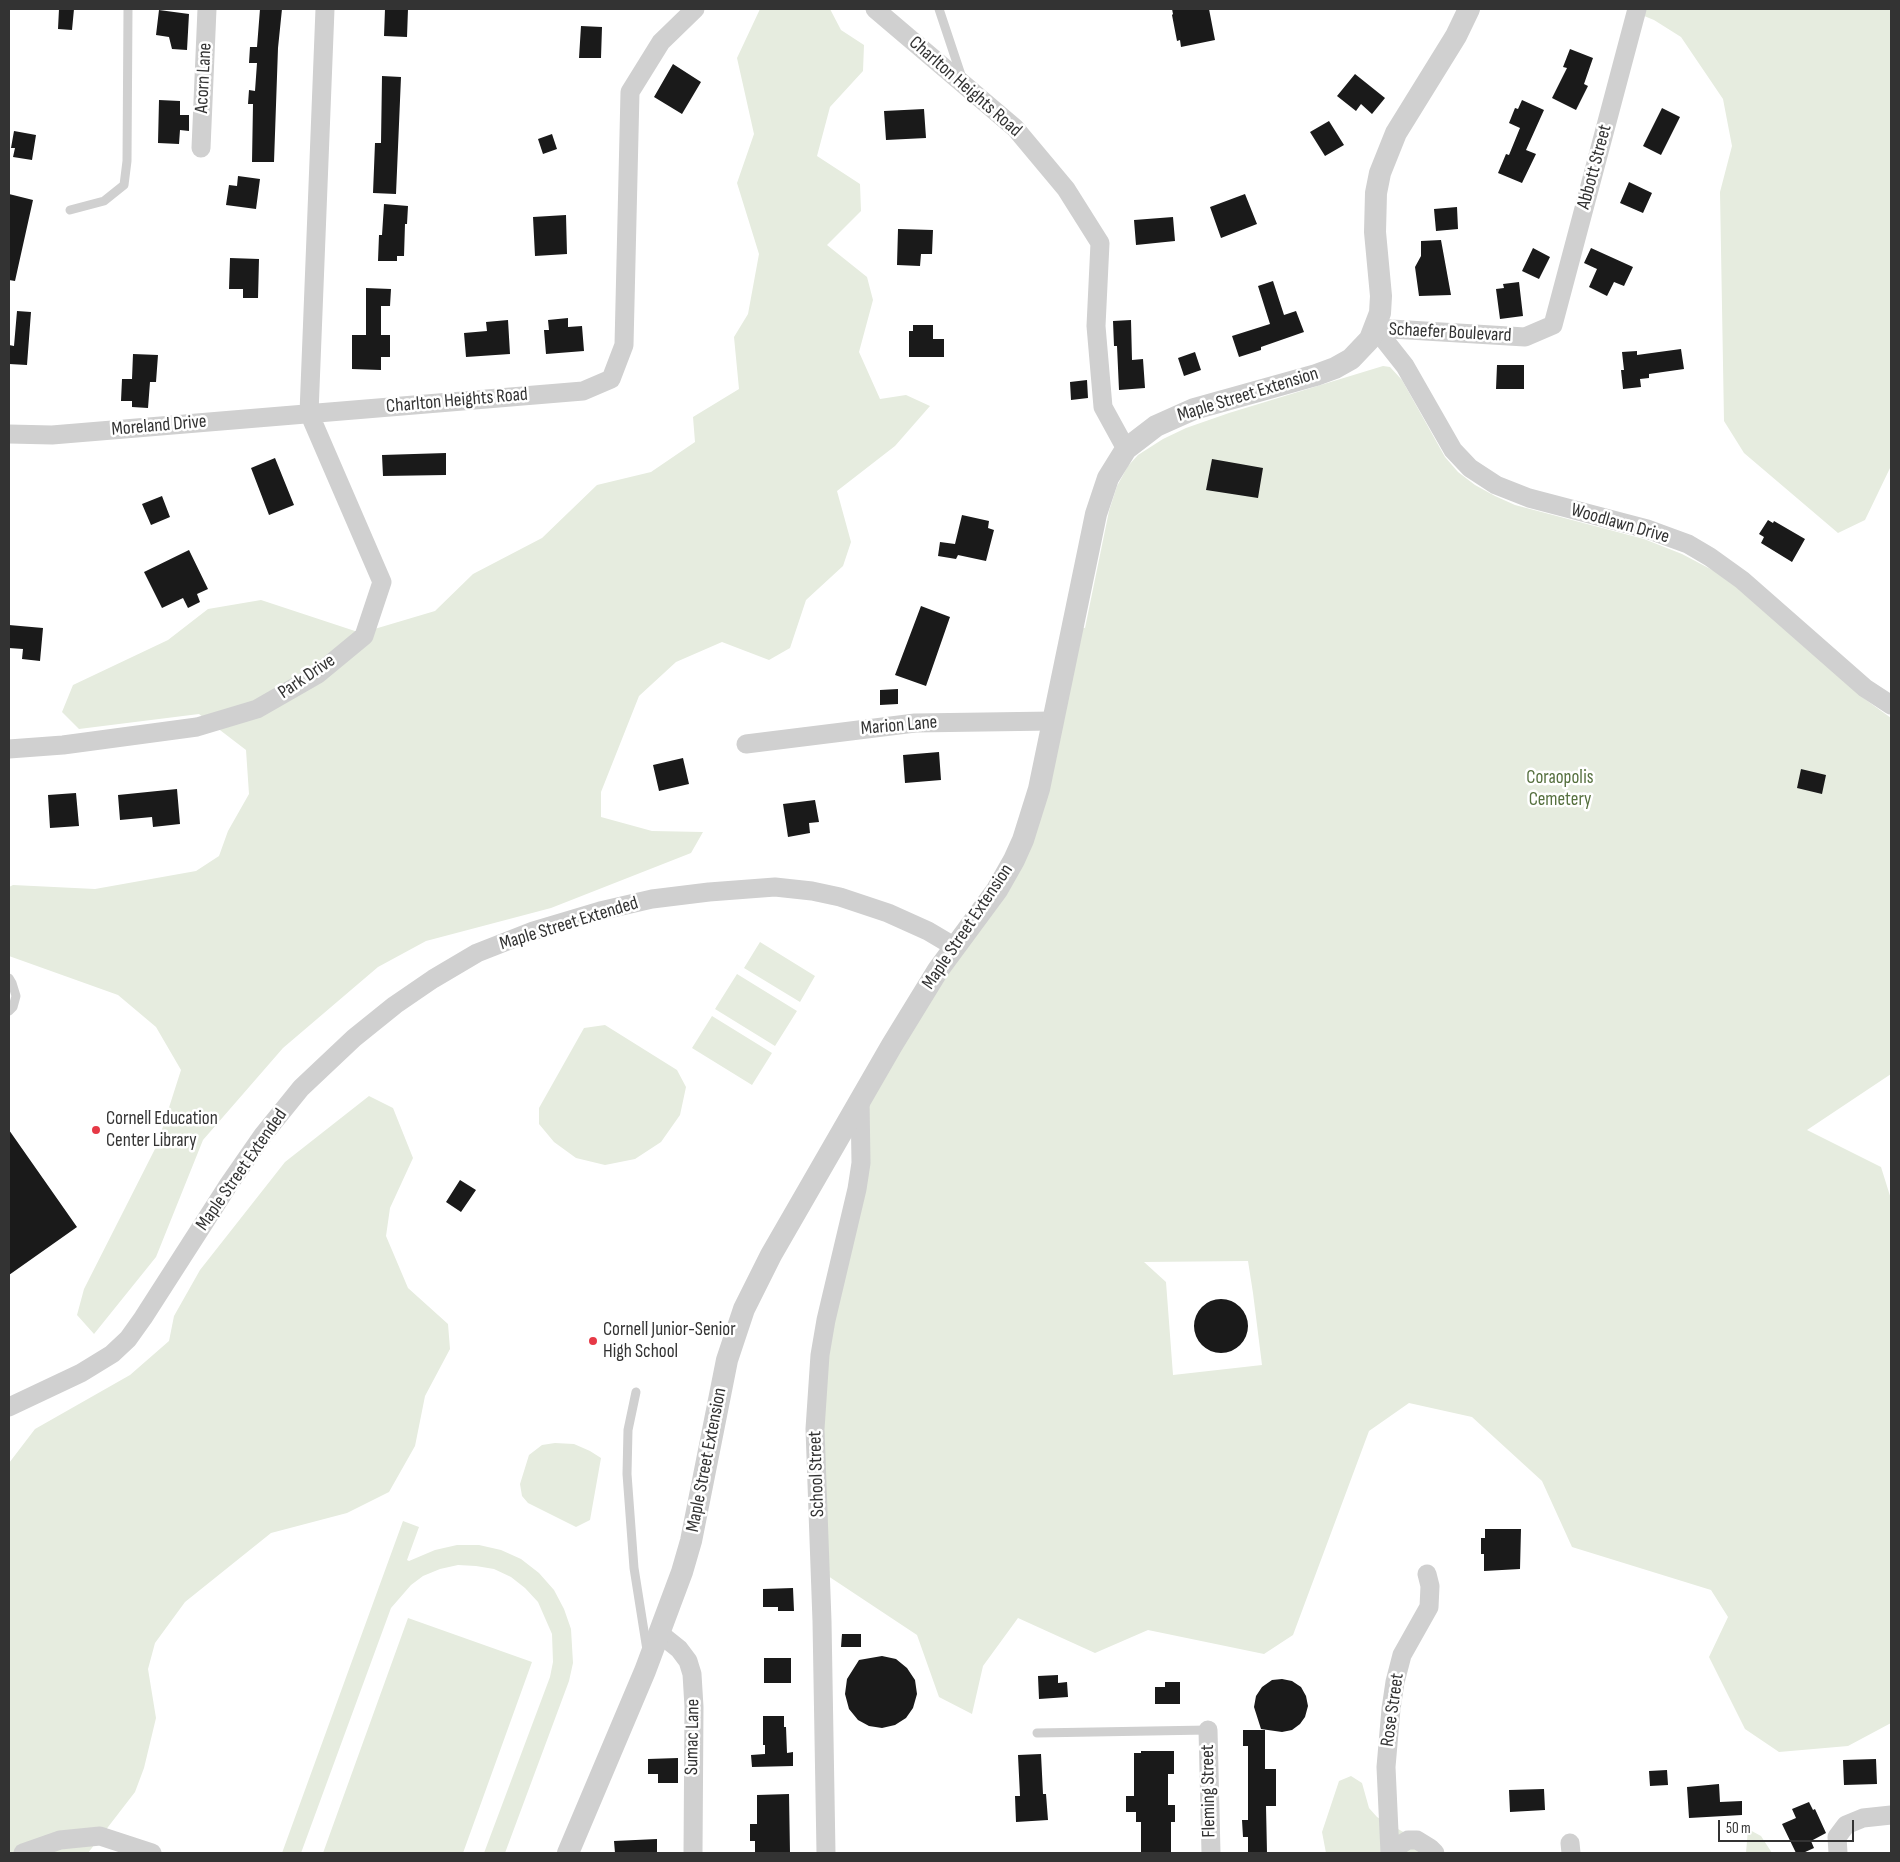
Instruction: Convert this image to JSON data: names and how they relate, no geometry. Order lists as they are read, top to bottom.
{
  "streets": {
    "street": [
      "Acorn Lane",
      "Charlton Heights Road",
      "Abbott Street",
      "Schaefer Boulevard",
      "Maple Street Extension",
      "Moreland Drive",
      "Woodlawn Drive",
      "Park Drive",
      "Marion Lane",
      "Maple Street Extended",
      "School Street",
      "Rose Street",
      "Sumac Lane",
      "Fleming Street"
    ]
  },
  "crossings": [
    ["Charlton Heights Road", "Maple Street Extension"],
    ["Charlton Heights Road", "Moreland Drive"],
    ["Charlton Heights Road", "Park Drive"],
    ["Abbott Street", "Schaefer Boulevard"],
    ["Schaefer Boulevard", "Maple Street Extension"],
    ["Schaefer Boulevard", "Woodlawn Drive"],
    ["Maple Street Extension", "Woodlawn Drive"],
    ["Maple Street Extension", "Marion Lane"],
    ["Maple Street Extension", "Maple Street Extended"],
    ["Maple Street Extension", "School Street"],
    ["Maple Street Extension", "Sumac Lane"],
    ["Moreland Drive", "Park Drive"]
  ],
  "parks": ["Coraopolis Cemetery"],
  "places": ["Cornell Education Center Library", "Cornell Junior-Senior High School"],
  "scale_bar": "50 m"
}
